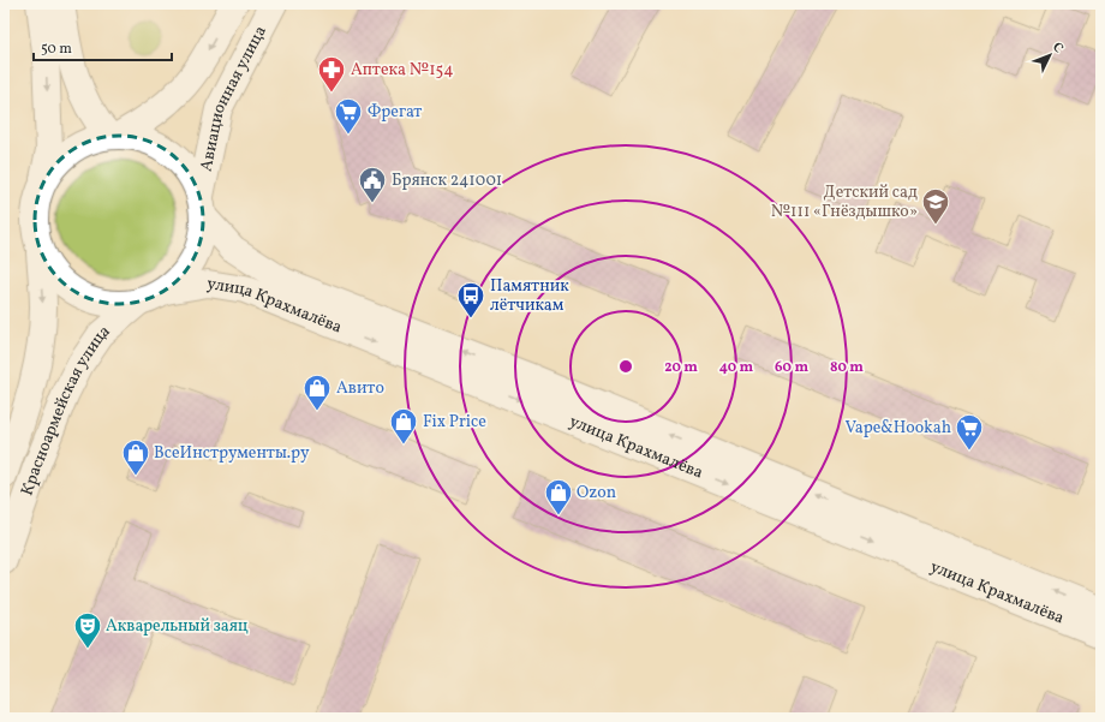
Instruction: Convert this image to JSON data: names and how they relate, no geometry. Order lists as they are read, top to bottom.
{
  "streets": {
    "main road": ["Авиационная улица", "улица Крахмалёва", "Красноармейская улица"]
  },
  "crossings": [
    ["Авиационная улица", "улица Крахмалёва"],
    ["Авиационная улица", "Красноармейская улица"],
    ["улица Крахмалёва", "Красноармейская улица"]
  ],
  "places": {
    "pharmacy": ["Аптека №154"],
    "supermarket": ["Фрегат", "Vape&Hookah"],
    "public building": ["Брянск 241001"],
    "school or university": ["Детский сад №111 «Гнёздышко»"],
    "bus stop": ["Памятник лётчикам"],
    "shop": [
      "Авито",
      "Fix Price",
      "ВсеИнструменты.ру",
      "Ozon"
    ],
    "theatre": ["Акварельный заяц"]
  },
  "scale_bar": "50 m",
  "north": "top right",
  "rings": [
    "20 m",
    "40 m",
    "60 m",
    "80 m"
  ]
}
